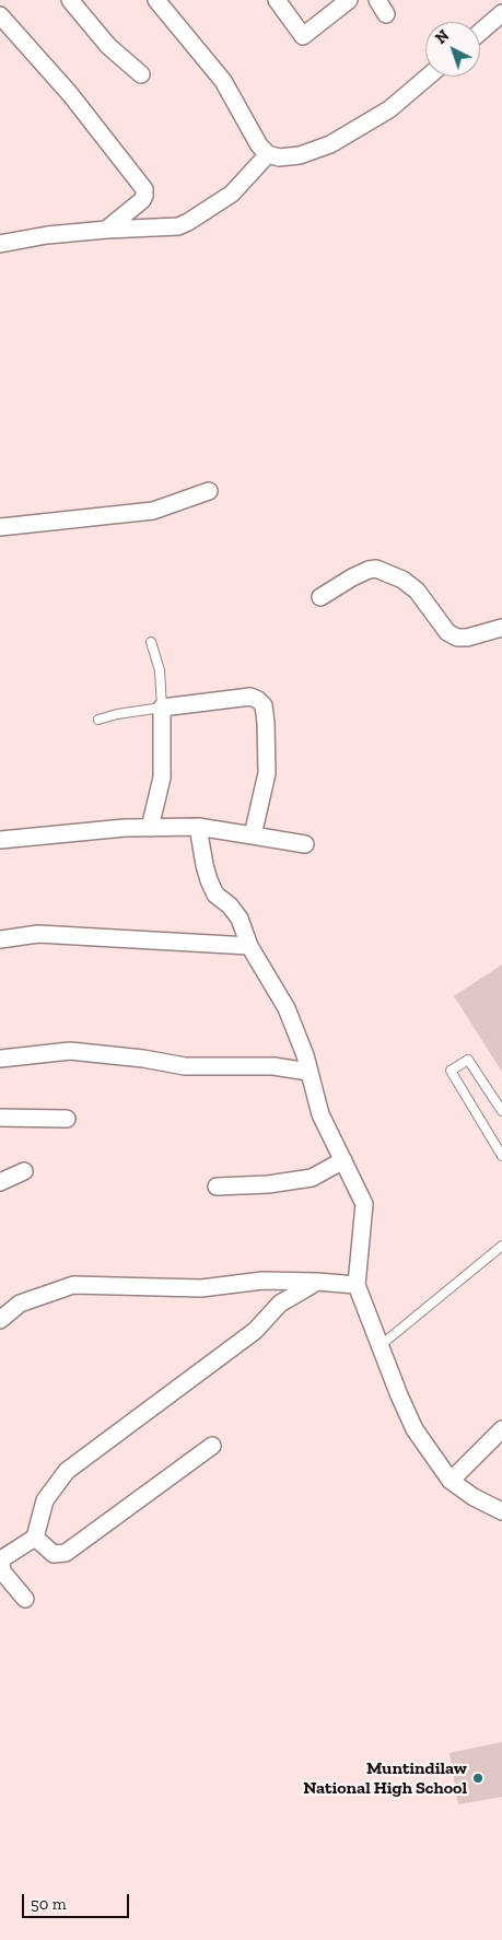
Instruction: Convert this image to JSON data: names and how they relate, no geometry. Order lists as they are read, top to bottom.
{
  "places": ["Muntindilaw National High School"],
  "scale_bar": "50 m",
  "north": "top left"
}
